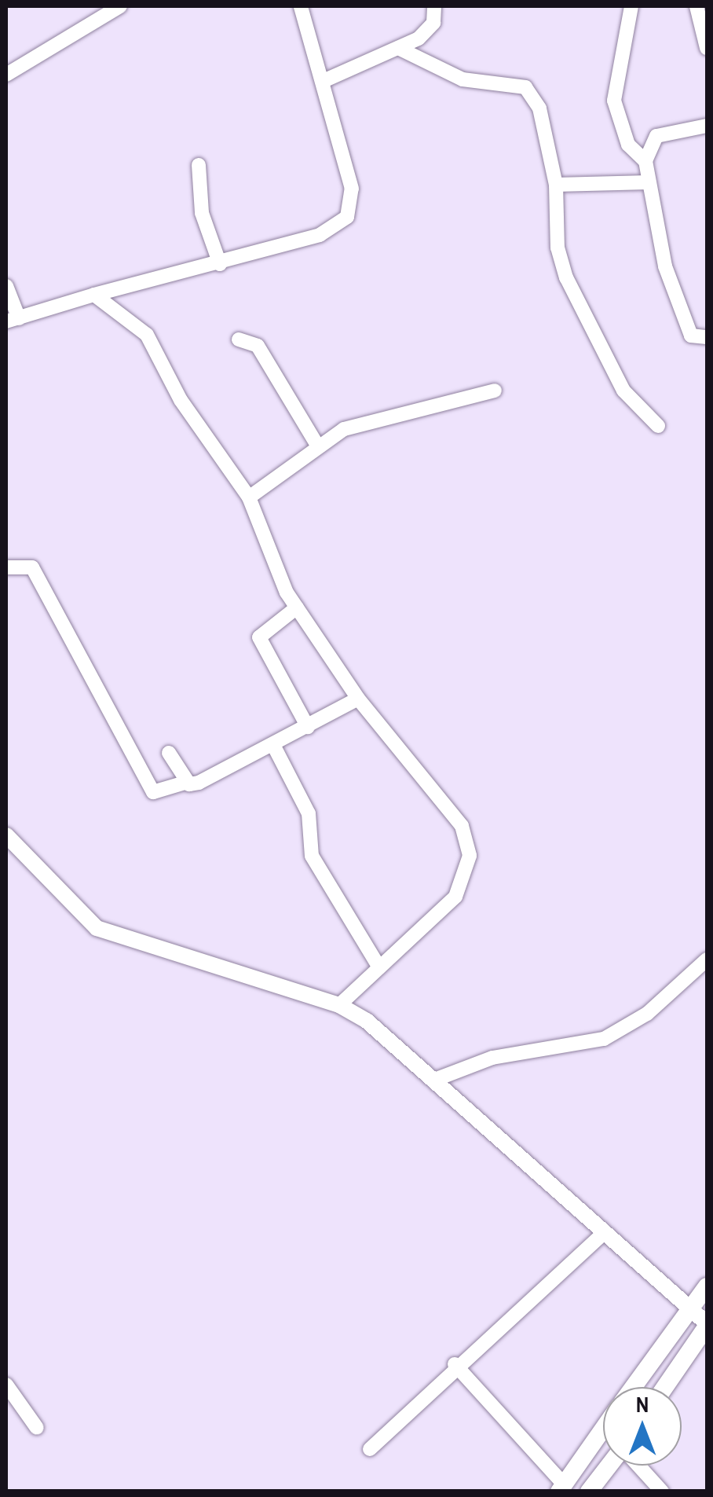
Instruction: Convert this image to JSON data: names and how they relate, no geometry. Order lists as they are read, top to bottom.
{
  "north": "top"
}
